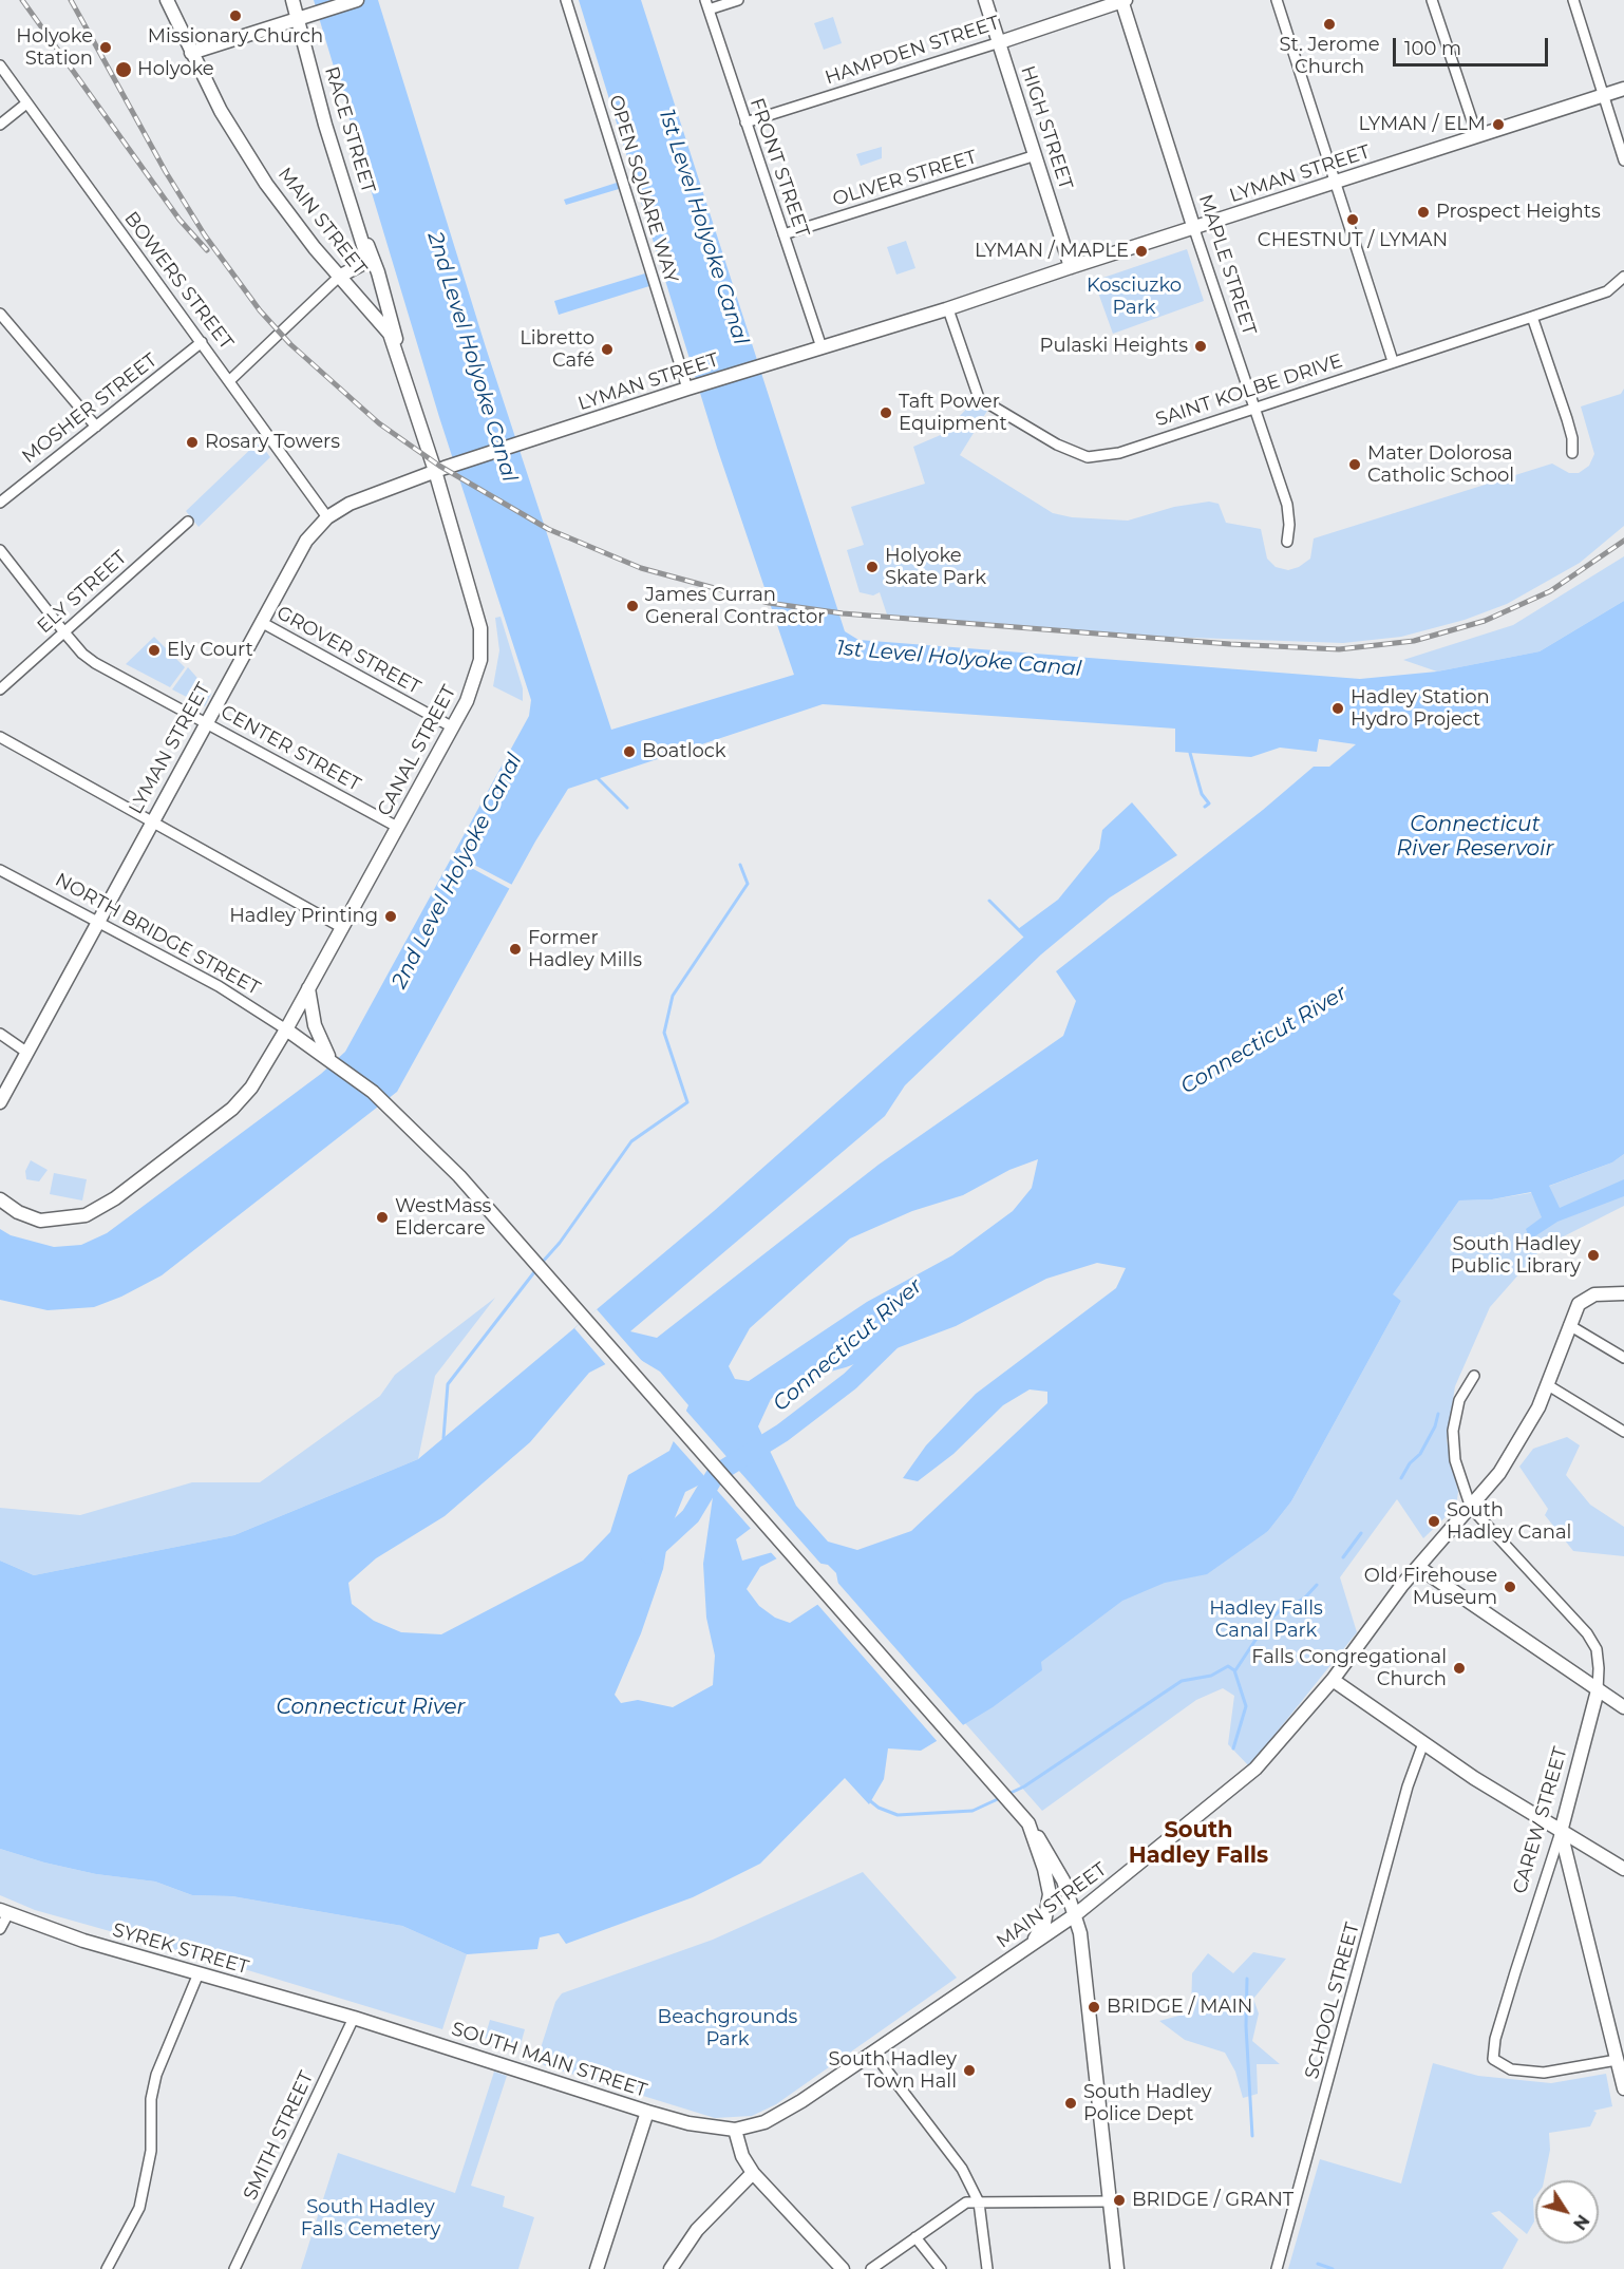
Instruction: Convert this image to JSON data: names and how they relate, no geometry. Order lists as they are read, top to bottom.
{
  "streets": {
    "main road": [
      "HAMPDEN STREET",
      "HIGH STREET",
      "RACE STREET",
      "LYMAN STREET",
      "MAIN STREET",
      "MAPLE STREET",
      "CANAL STREET",
      "NORTH BRIDGE STREET",
      "CAREW STREET",
      "SYREK STREET",
      "SOUTH MAIN STREET"
    ],
    "street": [
      "FRONT STREET",
      "OLIVER STREET",
      "OPEN SQUARE WAY",
      "BOWERS STREET",
      "SAINT KOLBE DRIVE",
      "MOSHER STREET",
      "ELY STREET",
      "GROVER STREET",
      "CENTER STREET",
      "SCHOOL STREET",
      "SMITH STREET"
    ]
  },
  "crossings": [
    ["HAMPDEN STREET", "HIGH STREET"],
    ["HAMPDEN STREET", "FRONT STREET"],
    ["HAMPDEN STREET", "MAPLE STREET"],
    ["HIGH STREET", "LYMAN STREET"],
    ["HIGH STREET", "OLIVER STREET"],
    ["RACE STREET", "MAIN STREET"],
    ["FRONT STREET", "LYMAN STREET"],
    ["FRONT STREET", "OLIVER STREET"],
    ["LYMAN STREET", "OPEN SQUARE WAY"],
    ["LYMAN STREET", "MAIN STREET"],
    ["LYMAN STREET", "MAPLE STREET"],
    ["LYMAN STREET", "BOWERS STREET"],
    ["LYMAN STREET", "SAINT KOLBE DRIVE"],
    ["LYMAN STREET", "GROVER STREET"],
    ["LYMAN STREET", "CENTER STREET"],
    ["LYMAN STREET", "CANAL STREET"],
    ["LYMAN STREET", "NORTH BRIDGE STREET"],
    ["MAIN STREET", "CANAL STREET"],
    ["MAIN STREET", "CAREW STREET"],
    ["MAIN STREET", "SOUTH MAIN STREET"],
    ["MAPLE STREET", "SAINT KOLBE DRIVE"],
    ["BOWERS STREET", "MOSHER STREET"],
    ["ELY STREET", "CENTER STREET"],
    ["GROVER STREET", "CANAL STREET"],
    ["CENTER STREET", "CANAL STREET"],
    ["CANAL STREET", "NORTH BRIDGE STREET"],
    ["SYREK STREET", "SOUTH MAIN STREET"],
    ["SYREK STREET", "SMITH STREET"],
    ["SOUTH MAIN STREET", "SMITH STREET"]
  ],
  "districts": ["South Hadley Falls"],
  "water": [
    "1st Level Holyoke Canal",
    "2nd Level Holyoke Canal",
    "Connecticut River Reservoir",
    "Connecticut River"
  ],
  "parks": [
    "Kosciuzko Park",
    "Hadley Falls Canal Park",
    "Beachgrounds Park",
    "South Hadley Falls Cemetery"
  ],
  "places": [
    "Missionary Church",
    "St. Jerome Church",
    "Holyoke Station",
    "Holyoke",
    "LYMAN / ELM",
    "Prospect Heights",
    "CHESTNUT / LYMAN",
    "LYMAN / MAPLE",
    "Pulaski Heights",
    "Libretto Café",
    "Taft Power Equipment",
    "Rosary Towers",
    "Mater Dolorosa Catholic School",
    "Holyoke Skate Park",
    "James Curran General Contractor",
    "Ely Court",
    "Hadley Station Hydro Project",
    "Boatlock",
    "Hadley Printing",
    "Former Hadley Mills",
    "WestMass Eldercare",
    "South Hadley Public Library",
    "South Hadley Canal",
    "Old Firehouse Museum",
    "Falls Congregational Church",
    "BRIDGE / MAIN",
    "South Hadley Town Hall",
    "South Hadley Police Dept",
    "BRIDGE / GRANT"
  ],
  "scale_bar": "100 m",
  "north": "bottom right"
}
